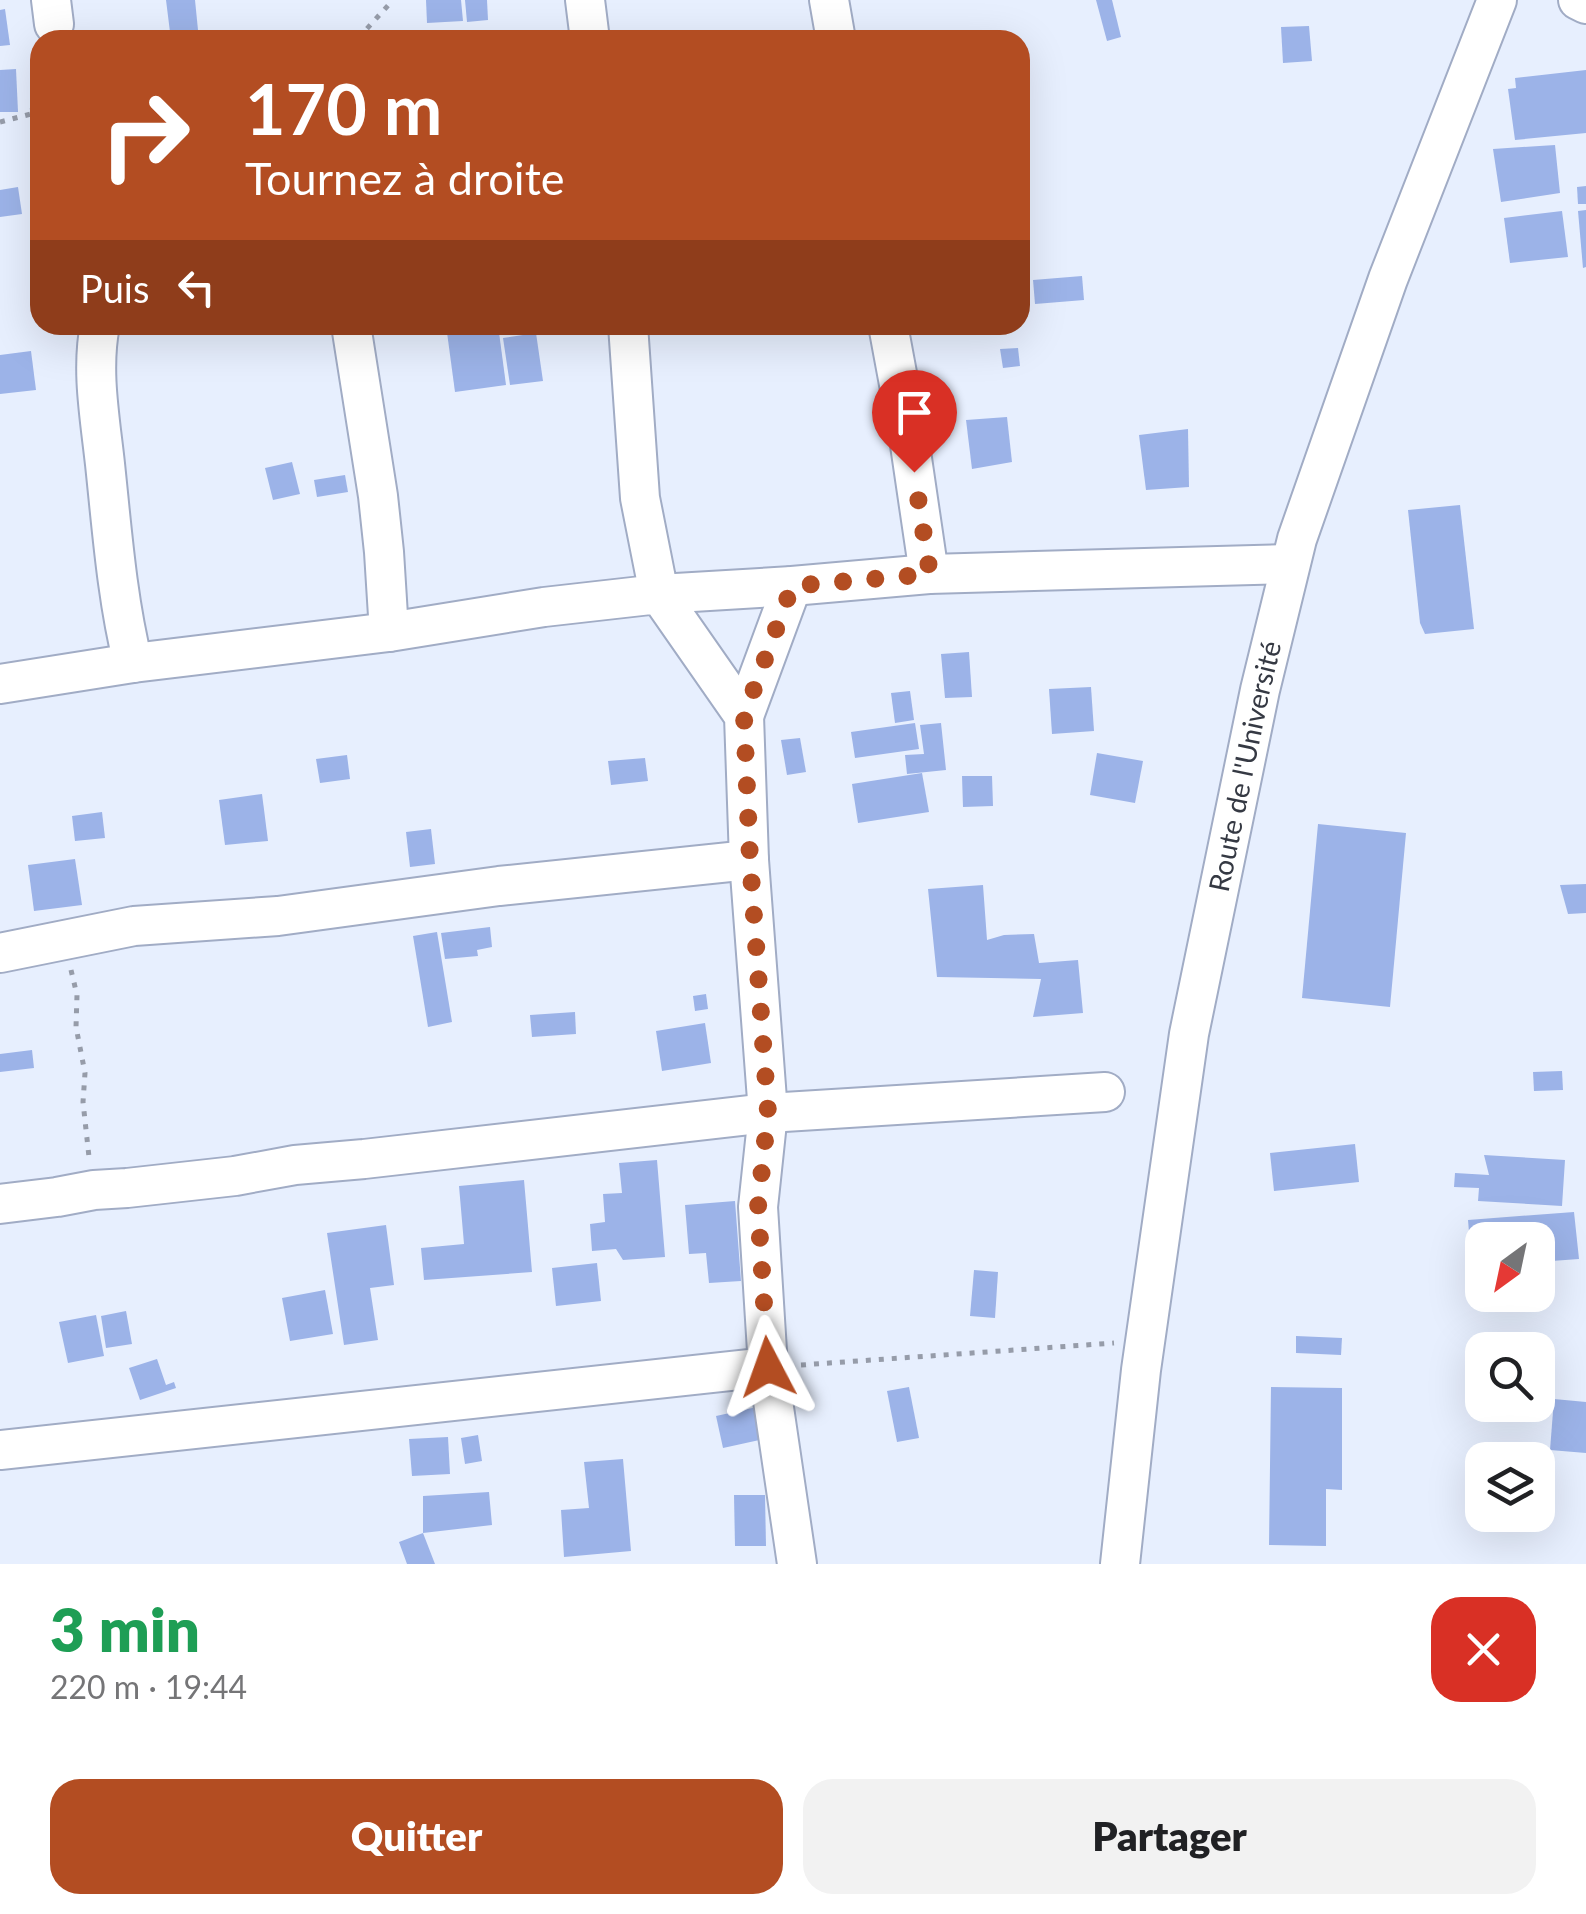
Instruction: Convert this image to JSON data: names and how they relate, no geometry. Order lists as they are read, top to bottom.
{
  "streets": {
    "street": ["Route de l'Université"]
  },
  "north": "bottom left",
  "page": {
    "turn": ["170 m", "Tournez à droite"],
    "then": "Puis",
    "heading": ["3 min", "220 m · 19:44"],
    "buttons": ["Quitter", "Partager"]
  }
}
